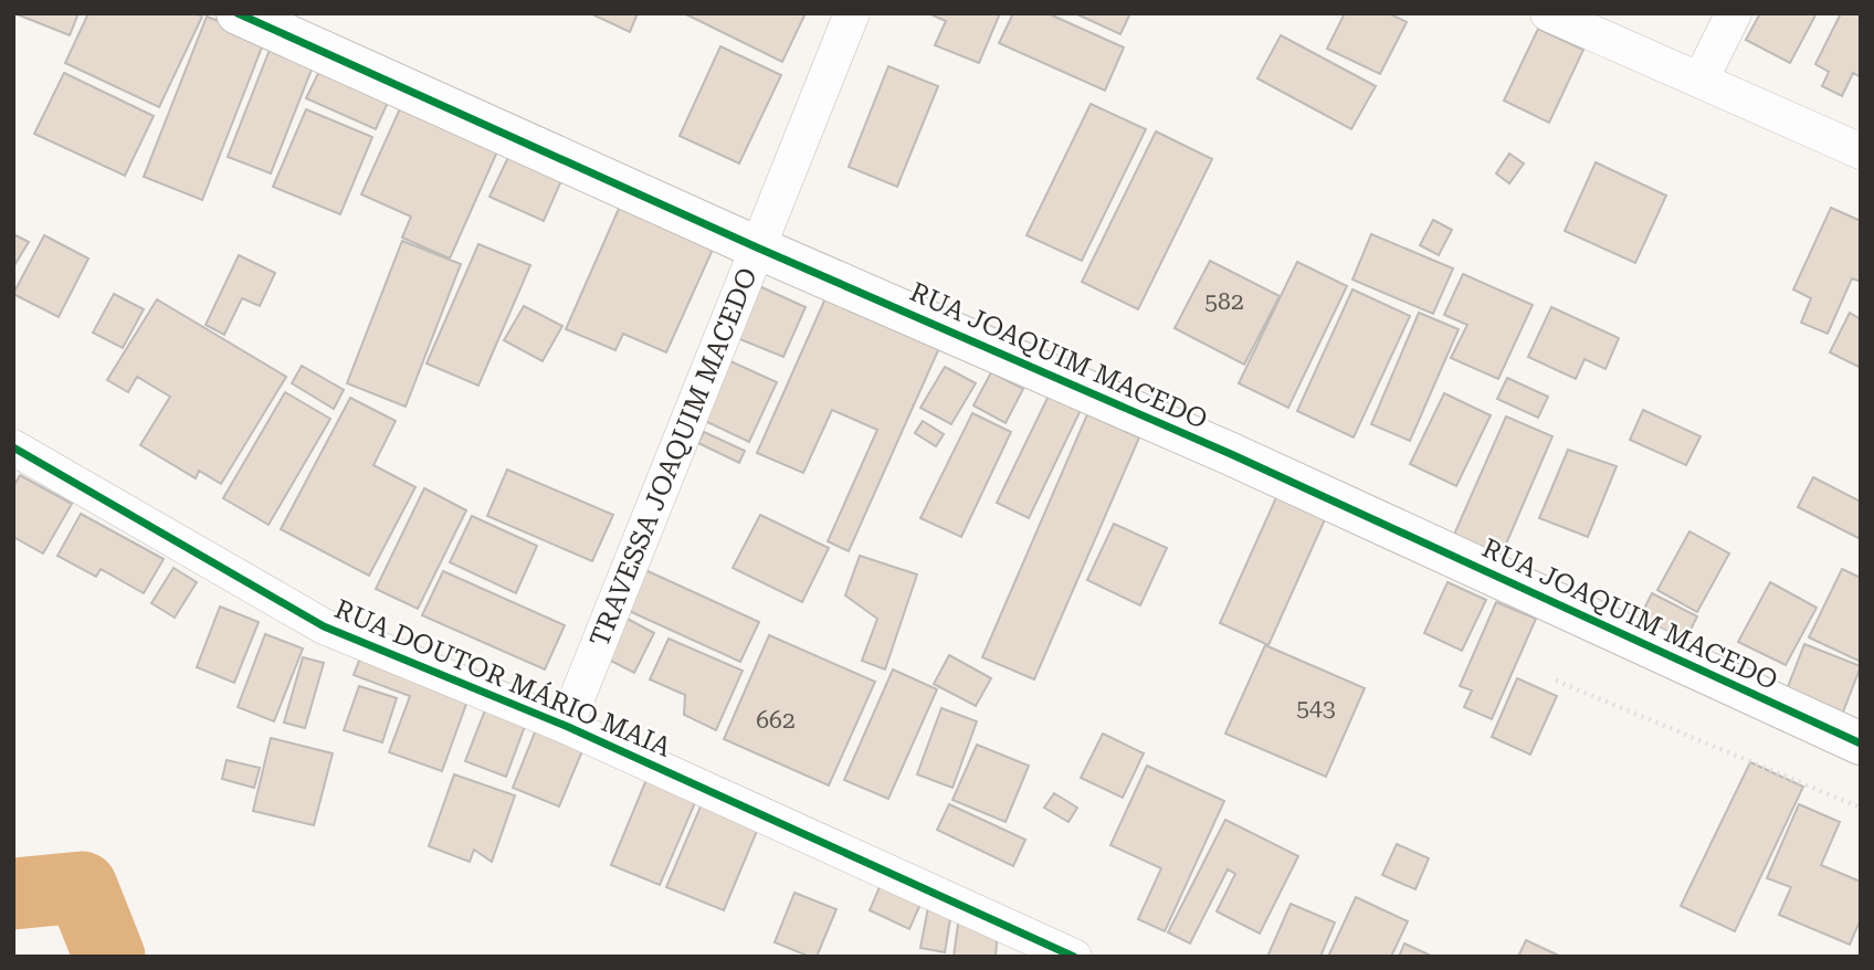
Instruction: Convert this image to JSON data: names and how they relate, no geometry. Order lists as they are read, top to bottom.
{
  "streets": {
    "street": ["RUA JOAQUIM MACEDO", "TRAVESSA JOAQUIM MACEDO", "RUA DOUTOR MÁRIO MAIA"]
  },
  "crossings": [
    ["RUA JOAQUIM MACEDO", "TRAVESSA JOAQUIM MACEDO"],
    ["TRAVESSA JOAQUIM MACEDO", "RUA DOUTOR MÁRIO MAIA"]
  ],
  "house_numbers": ["582", "543", "662"]
}
